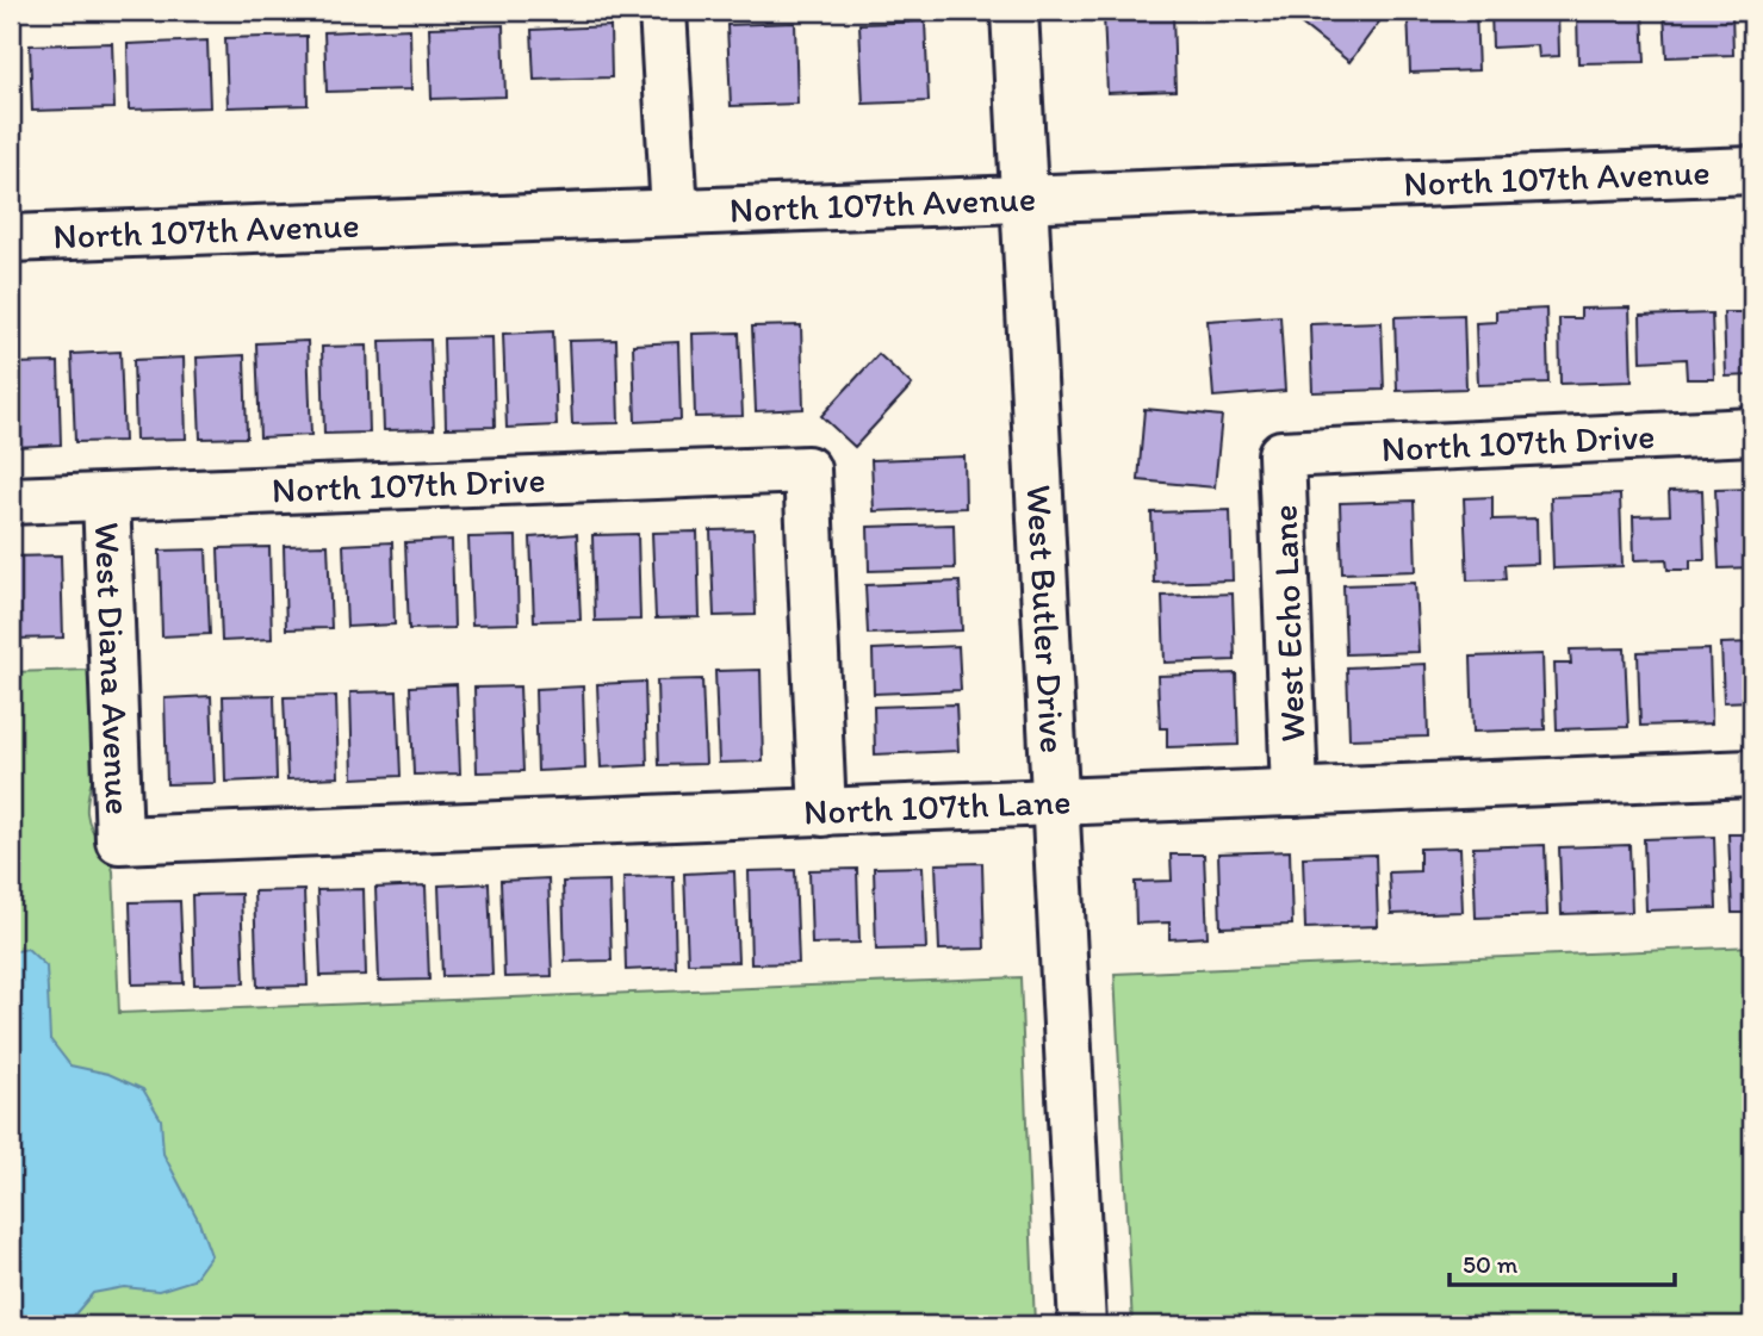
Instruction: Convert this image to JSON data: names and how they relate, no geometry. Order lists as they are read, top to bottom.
{
  "streets": {
    "street": [
      "North 107th Avenue",
      "North 107th Drive",
      "West Butler Drive",
      "West Echo Lane",
      "West Diana Avenue",
      "North 107th Lane"
    ]
  },
  "crossings": [
    ["North 107th Avenue", "West Butler Drive"],
    ["North 107th Drive", "West Echo Lane"],
    ["North 107th Drive", "West Diana Avenue"],
    ["North 107th Drive", "North 107th Lane"],
    ["West Butler Drive", "North 107th Lane"],
    ["West Echo Lane", "North 107th Lane"],
    ["West Diana Avenue", "North 107th Lane"]
  ],
  "scale_bar": "50 m"
}
